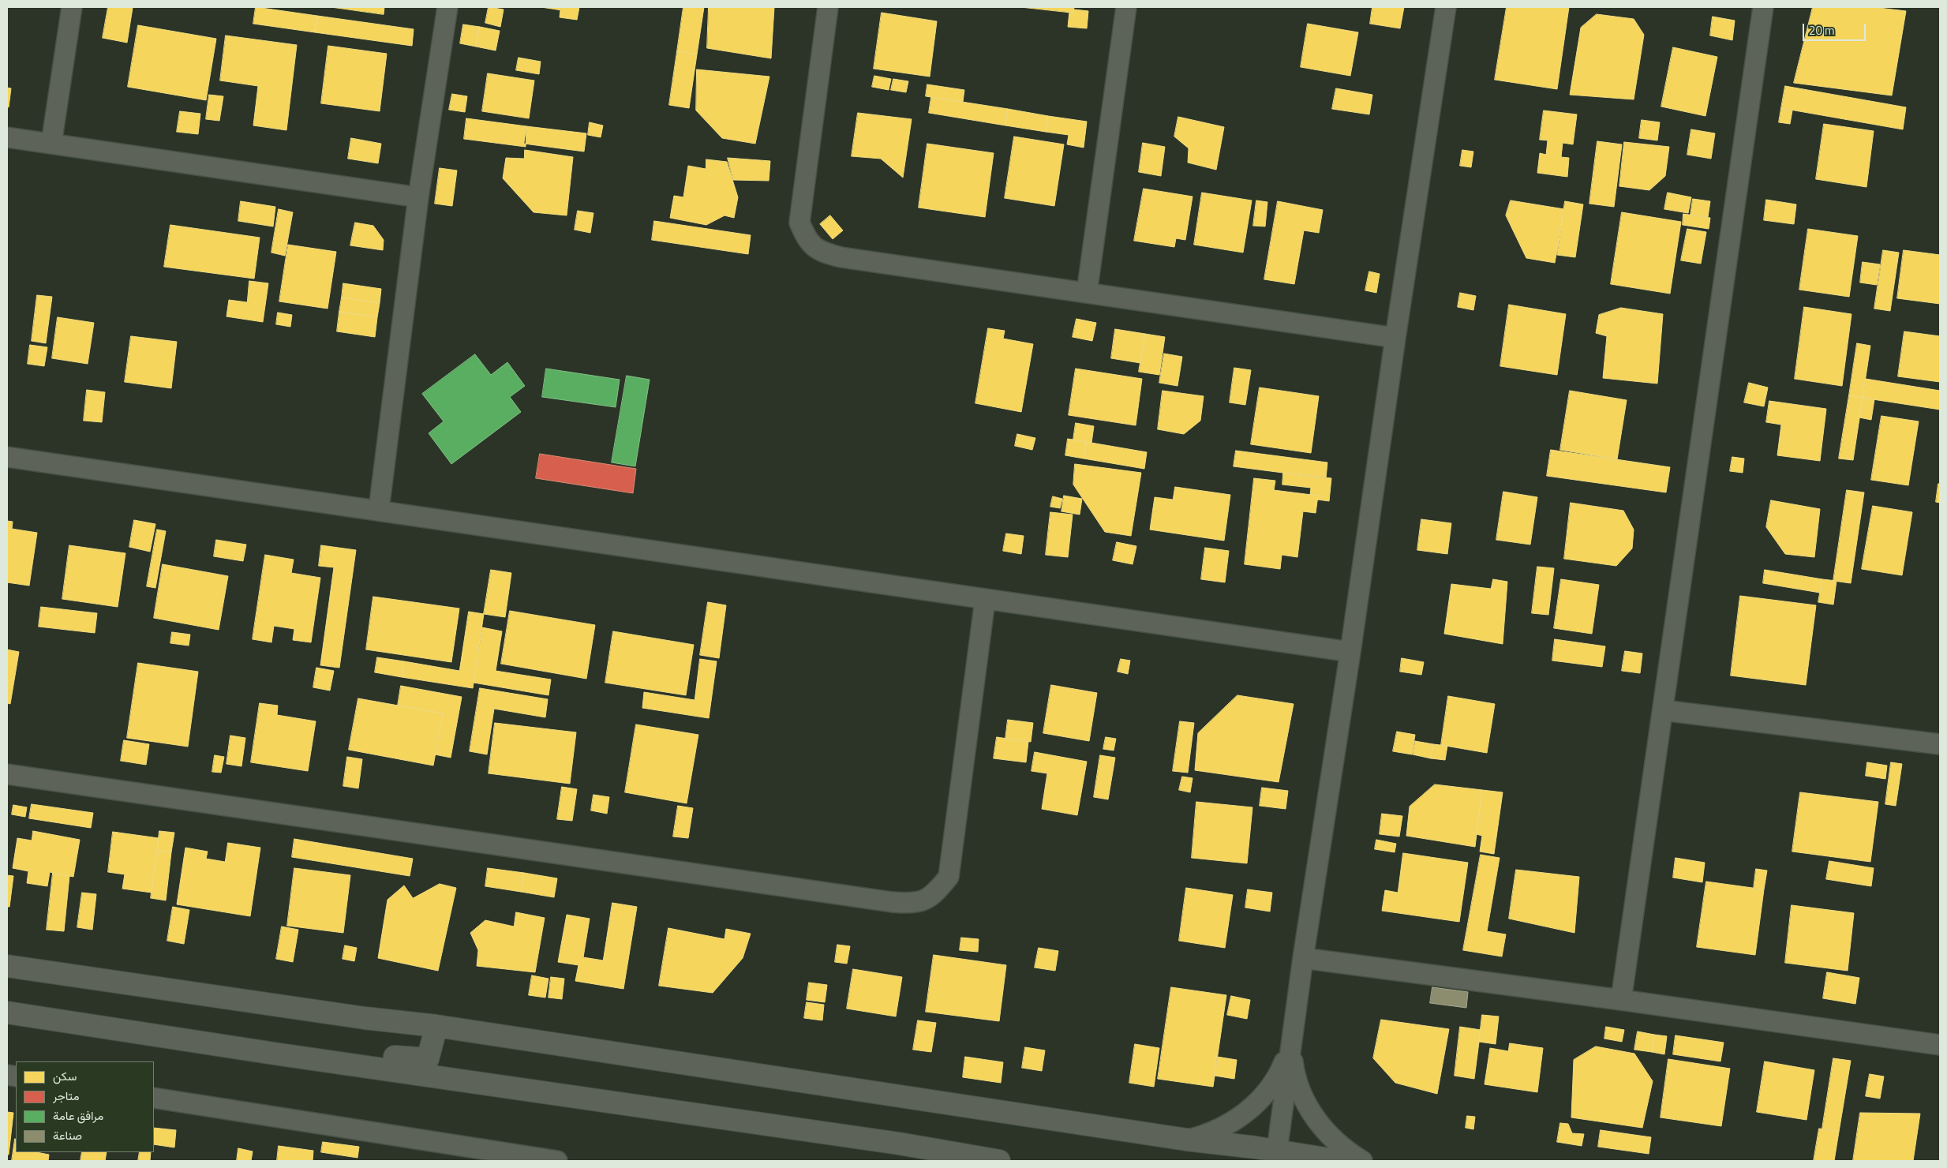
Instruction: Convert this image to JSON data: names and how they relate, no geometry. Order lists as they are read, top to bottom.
{
  "legend": [
    "سكن",
    "متاجر",
    "مرافق عامة",
    "صناعة"
  ],
  "scale_bar": "20 m"
}
